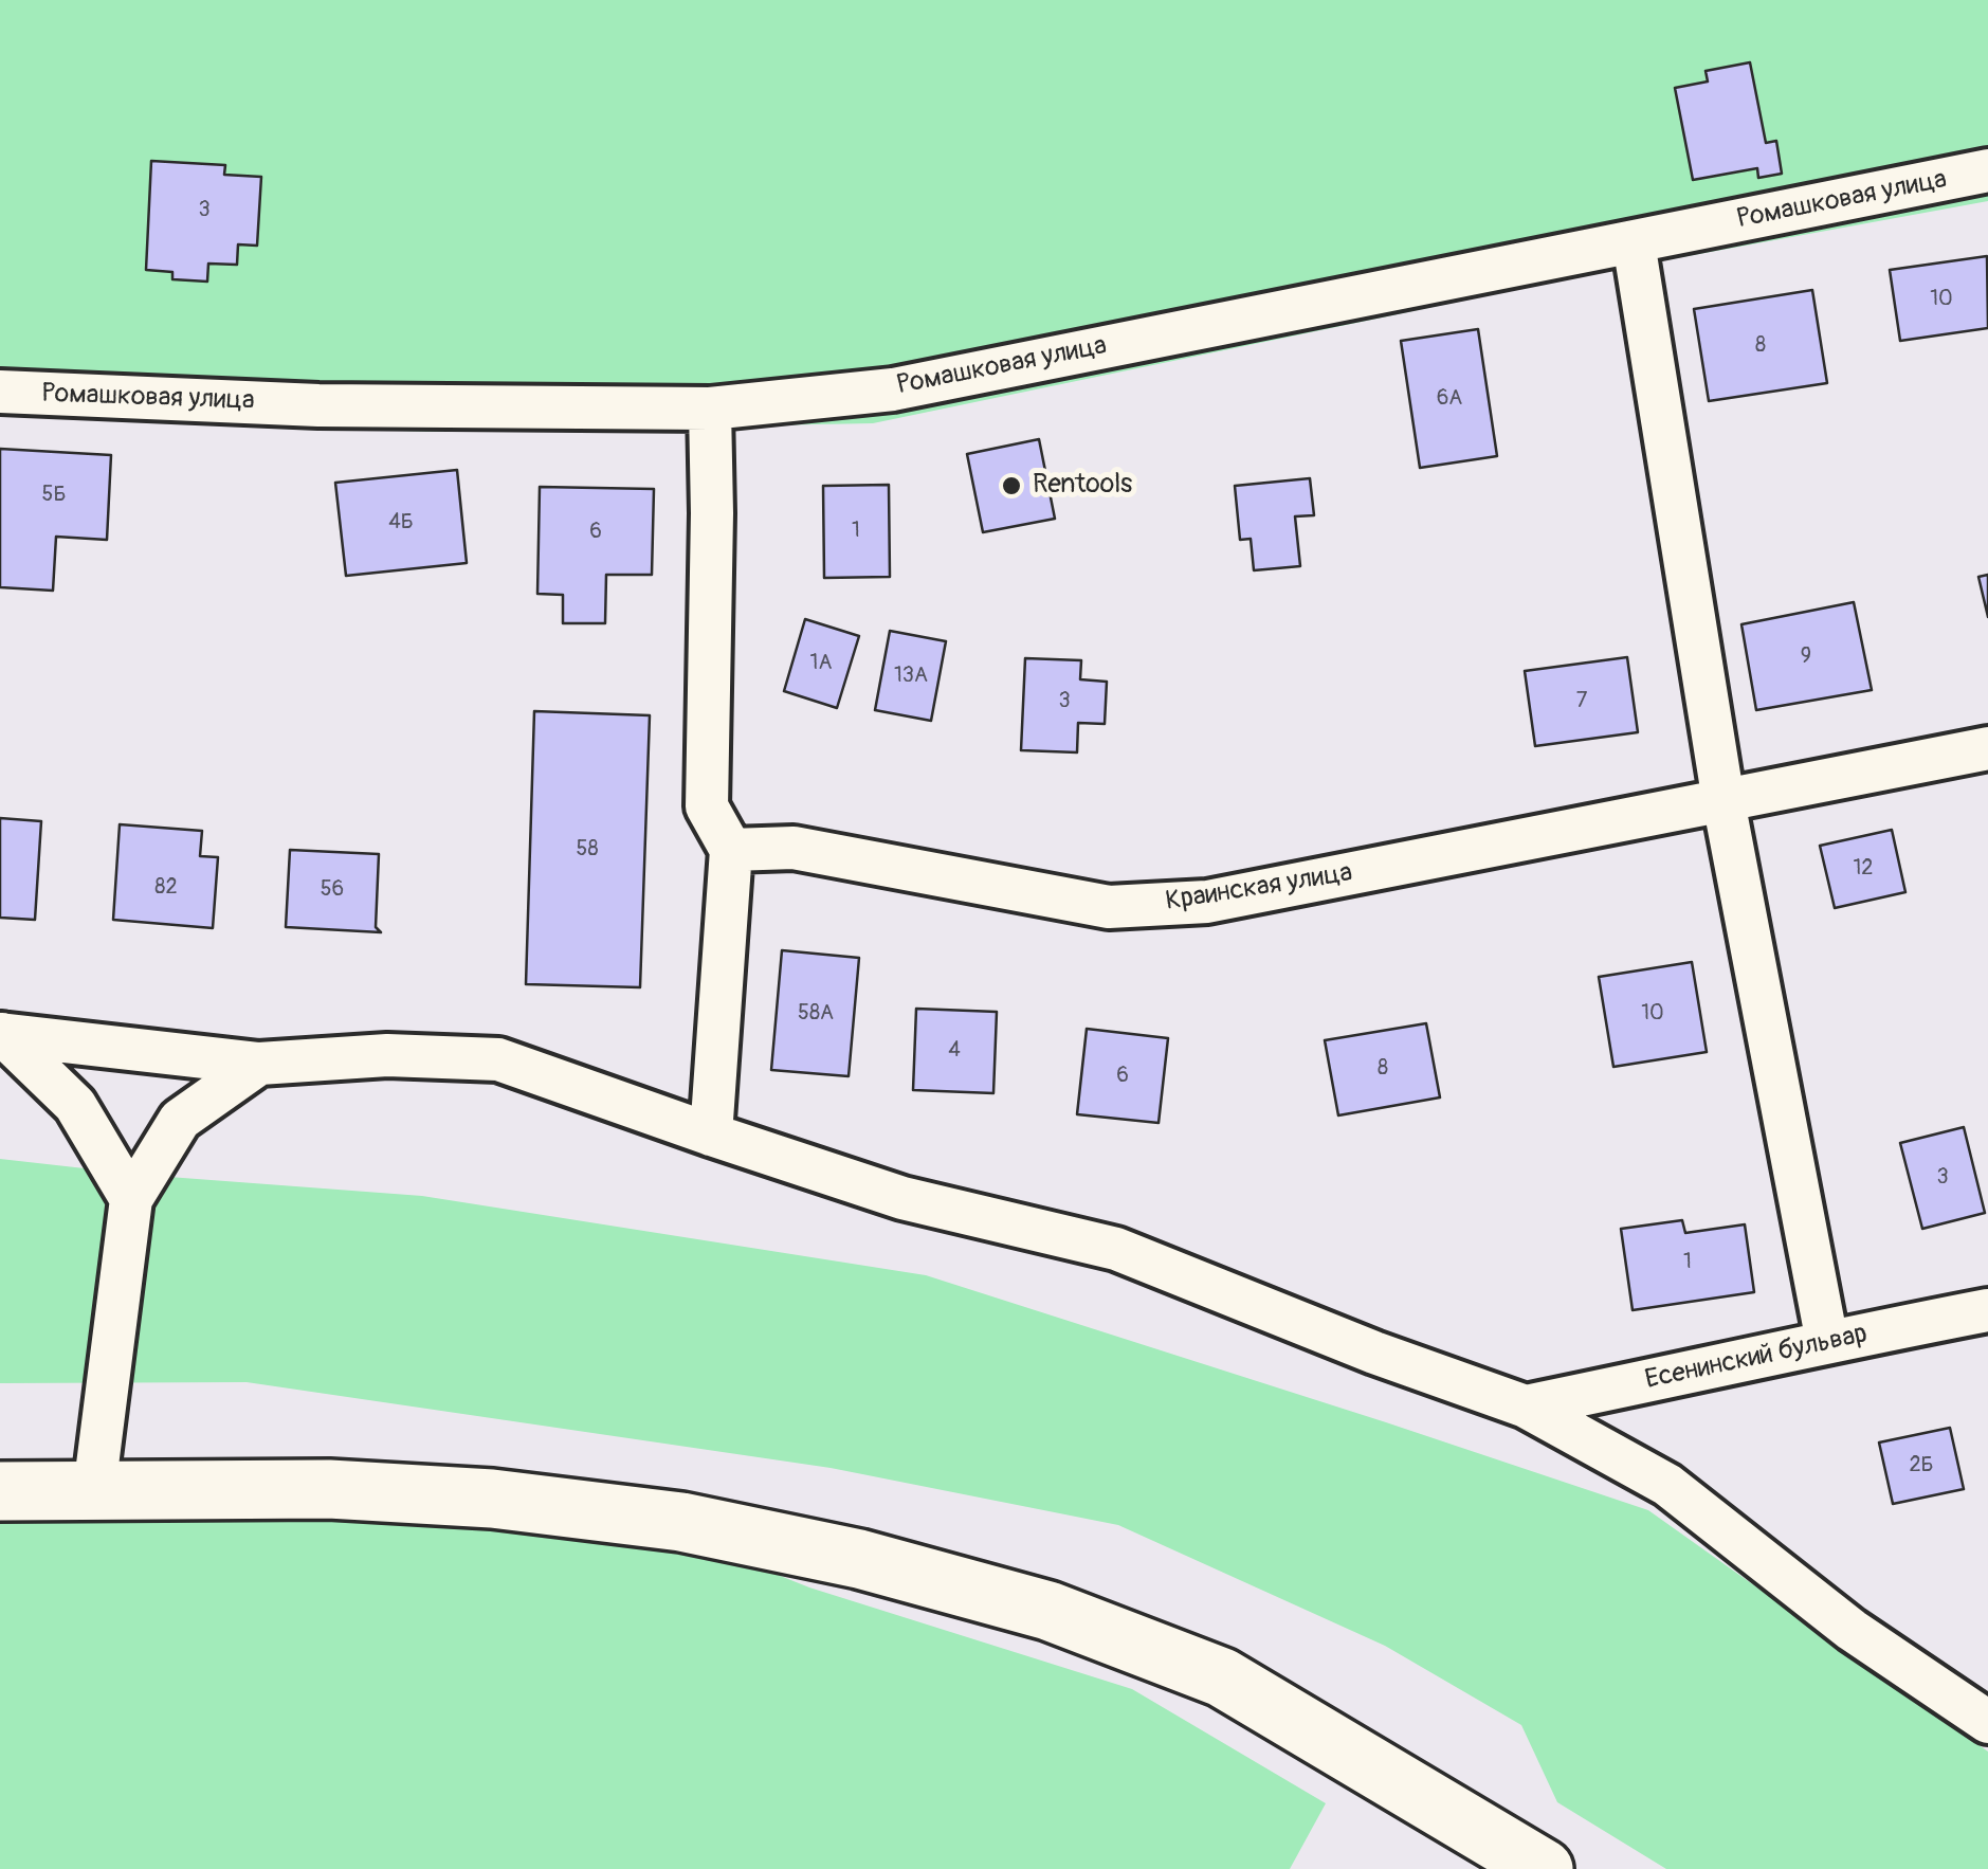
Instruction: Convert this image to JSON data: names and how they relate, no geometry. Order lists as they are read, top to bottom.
{
  "streets": {
    "street": ["Ромашковая улица", "Краинская улица", "Есенинский бульвар"]
  },
  "places": ["Rentools"],
  "house_numbers": [
    "3",
    "10",
    "8",
    "6А",
    "5Б",
    "4Б",
    "1",
    "6",
    "9",
    "1А",
    "13А",
    "3",
    "7",
    "58",
    "12",
    "82",
    "56",
    "58А",
    "10",
    "4",
    "8",
    "6",
    "3",
    "1",
    "2Б"
  ]
}
